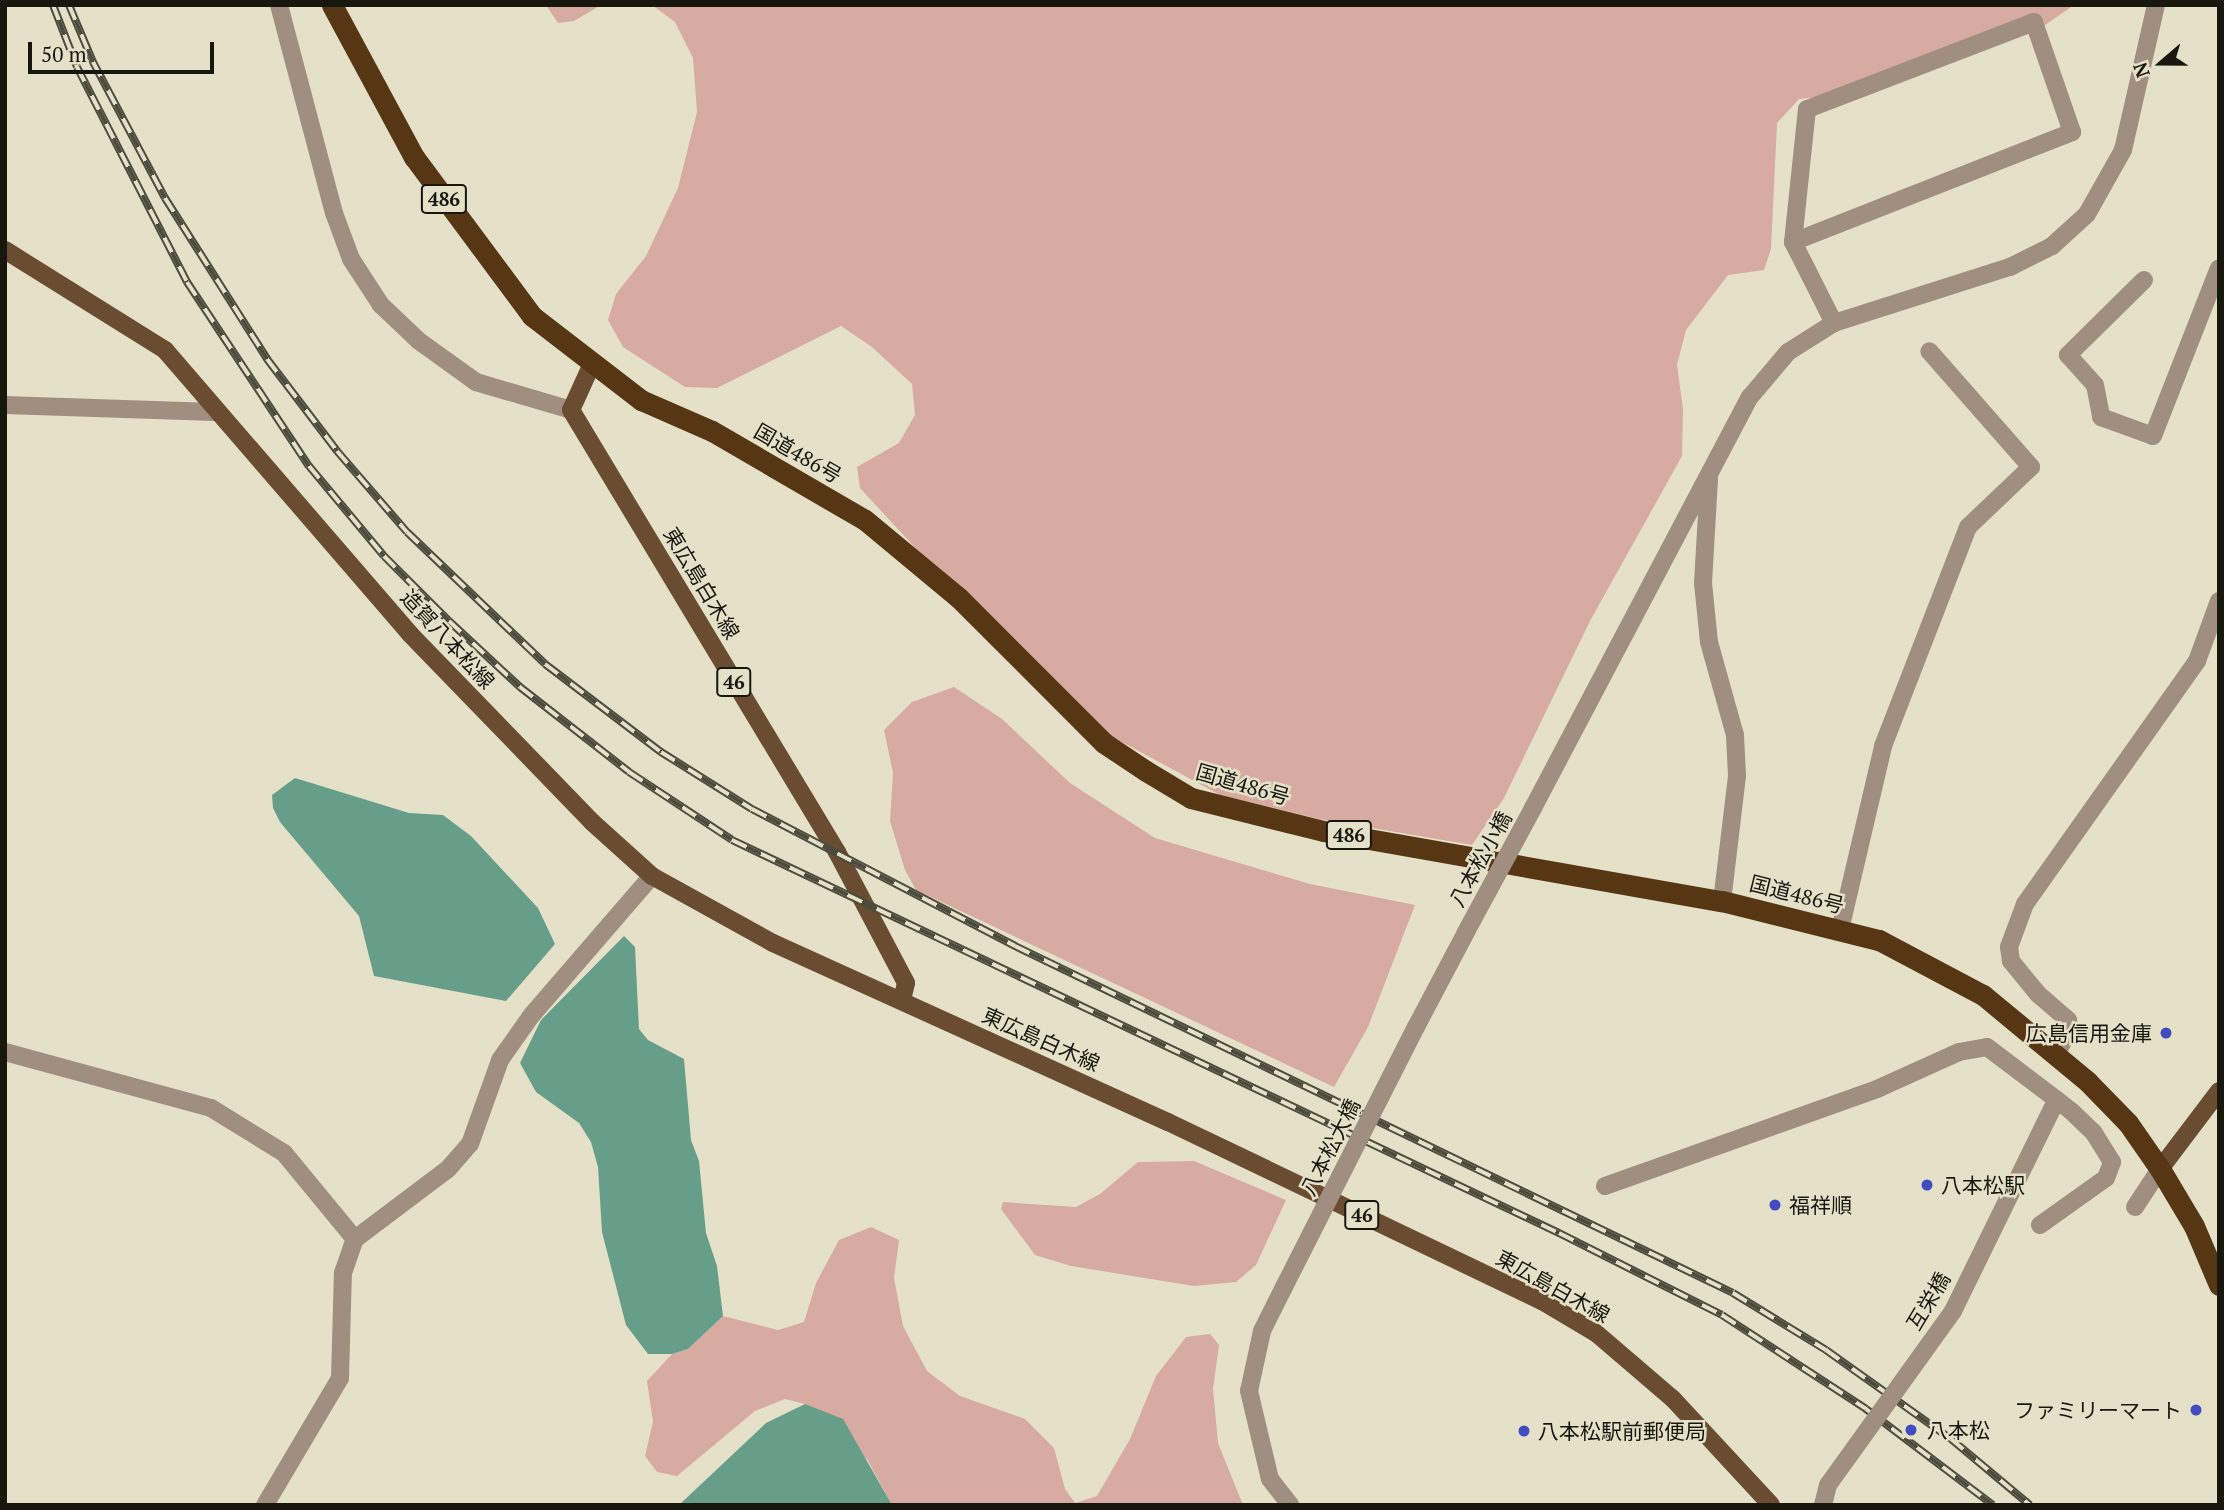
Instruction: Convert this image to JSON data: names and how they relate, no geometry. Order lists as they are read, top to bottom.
{
  "streets": {
    "highway": ["486", "国道486号"],
    "main road": ["東広島白木線", "造賀八本松線", "46"],
    "street": ["八本松小橋", "八本松大橋", "互栄橋"]
  },
  "crossings": [
    ["東広島白木線", "造賀八本松線"],
    ["八本松小橋", "八本松大橋"]
  ],
  "places": [
    "広島信用金庫",
    "八本松駅",
    "福祥順",
    "ファミリーマート",
    "八本松",
    "八本松駅前郵便局"
  ],
  "scale_bar": "50 m",
  "north": "left"
}
